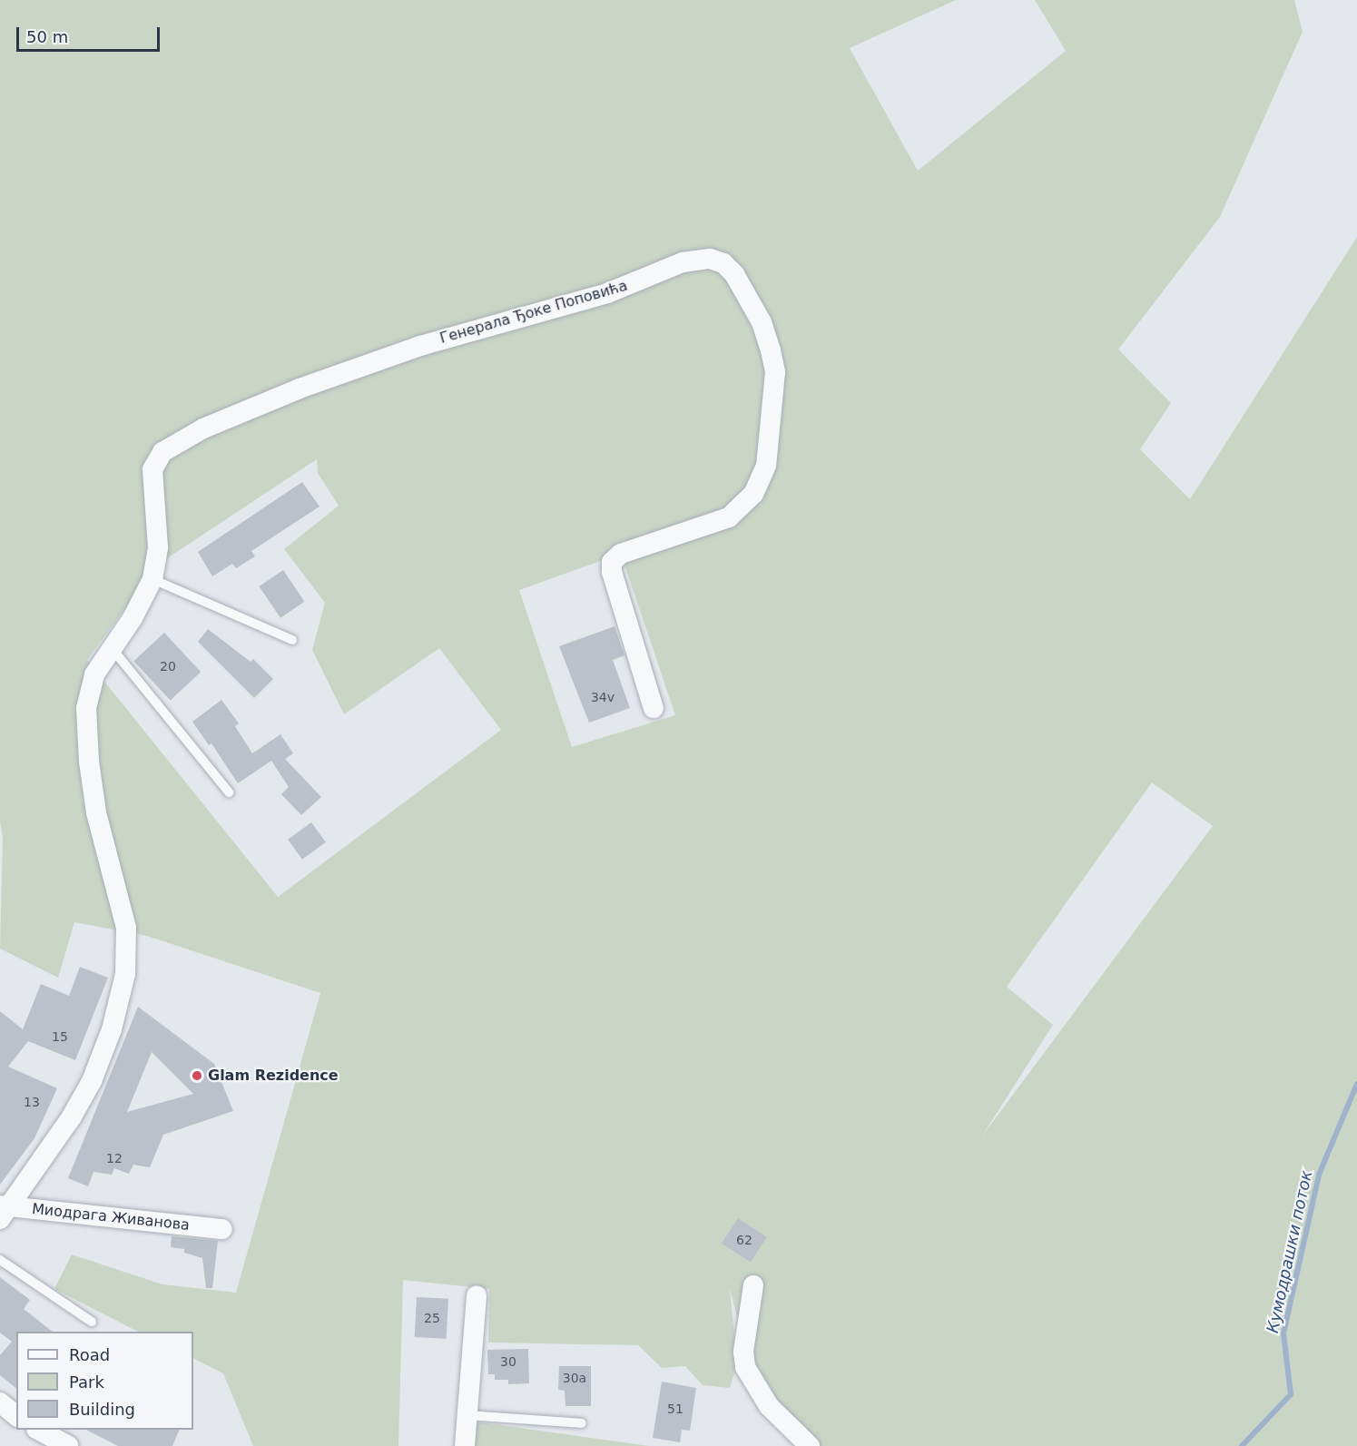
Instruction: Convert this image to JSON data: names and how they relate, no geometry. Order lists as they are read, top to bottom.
{
  "streets": {
    "street": ["Генерала Ђоке Поповића", "Миодрага Живанова"]
  },
  "crossings": [
    ["Генерала Ђоке Поповића", "Миодрага Живанова"]
  ],
  "water": ["Кумодрашки поток"],
  "places": ["Glam Rezidence"],
  "house_numbers": [
    "20",
    "34v",
    "15",
    "13",
    "12",
    "62",
    "25",
    "30",
    "30a",
    "51"
  ],
  "legend": ["Road", "Park", "Building"],
  "scale_bar": "50 m"
}
